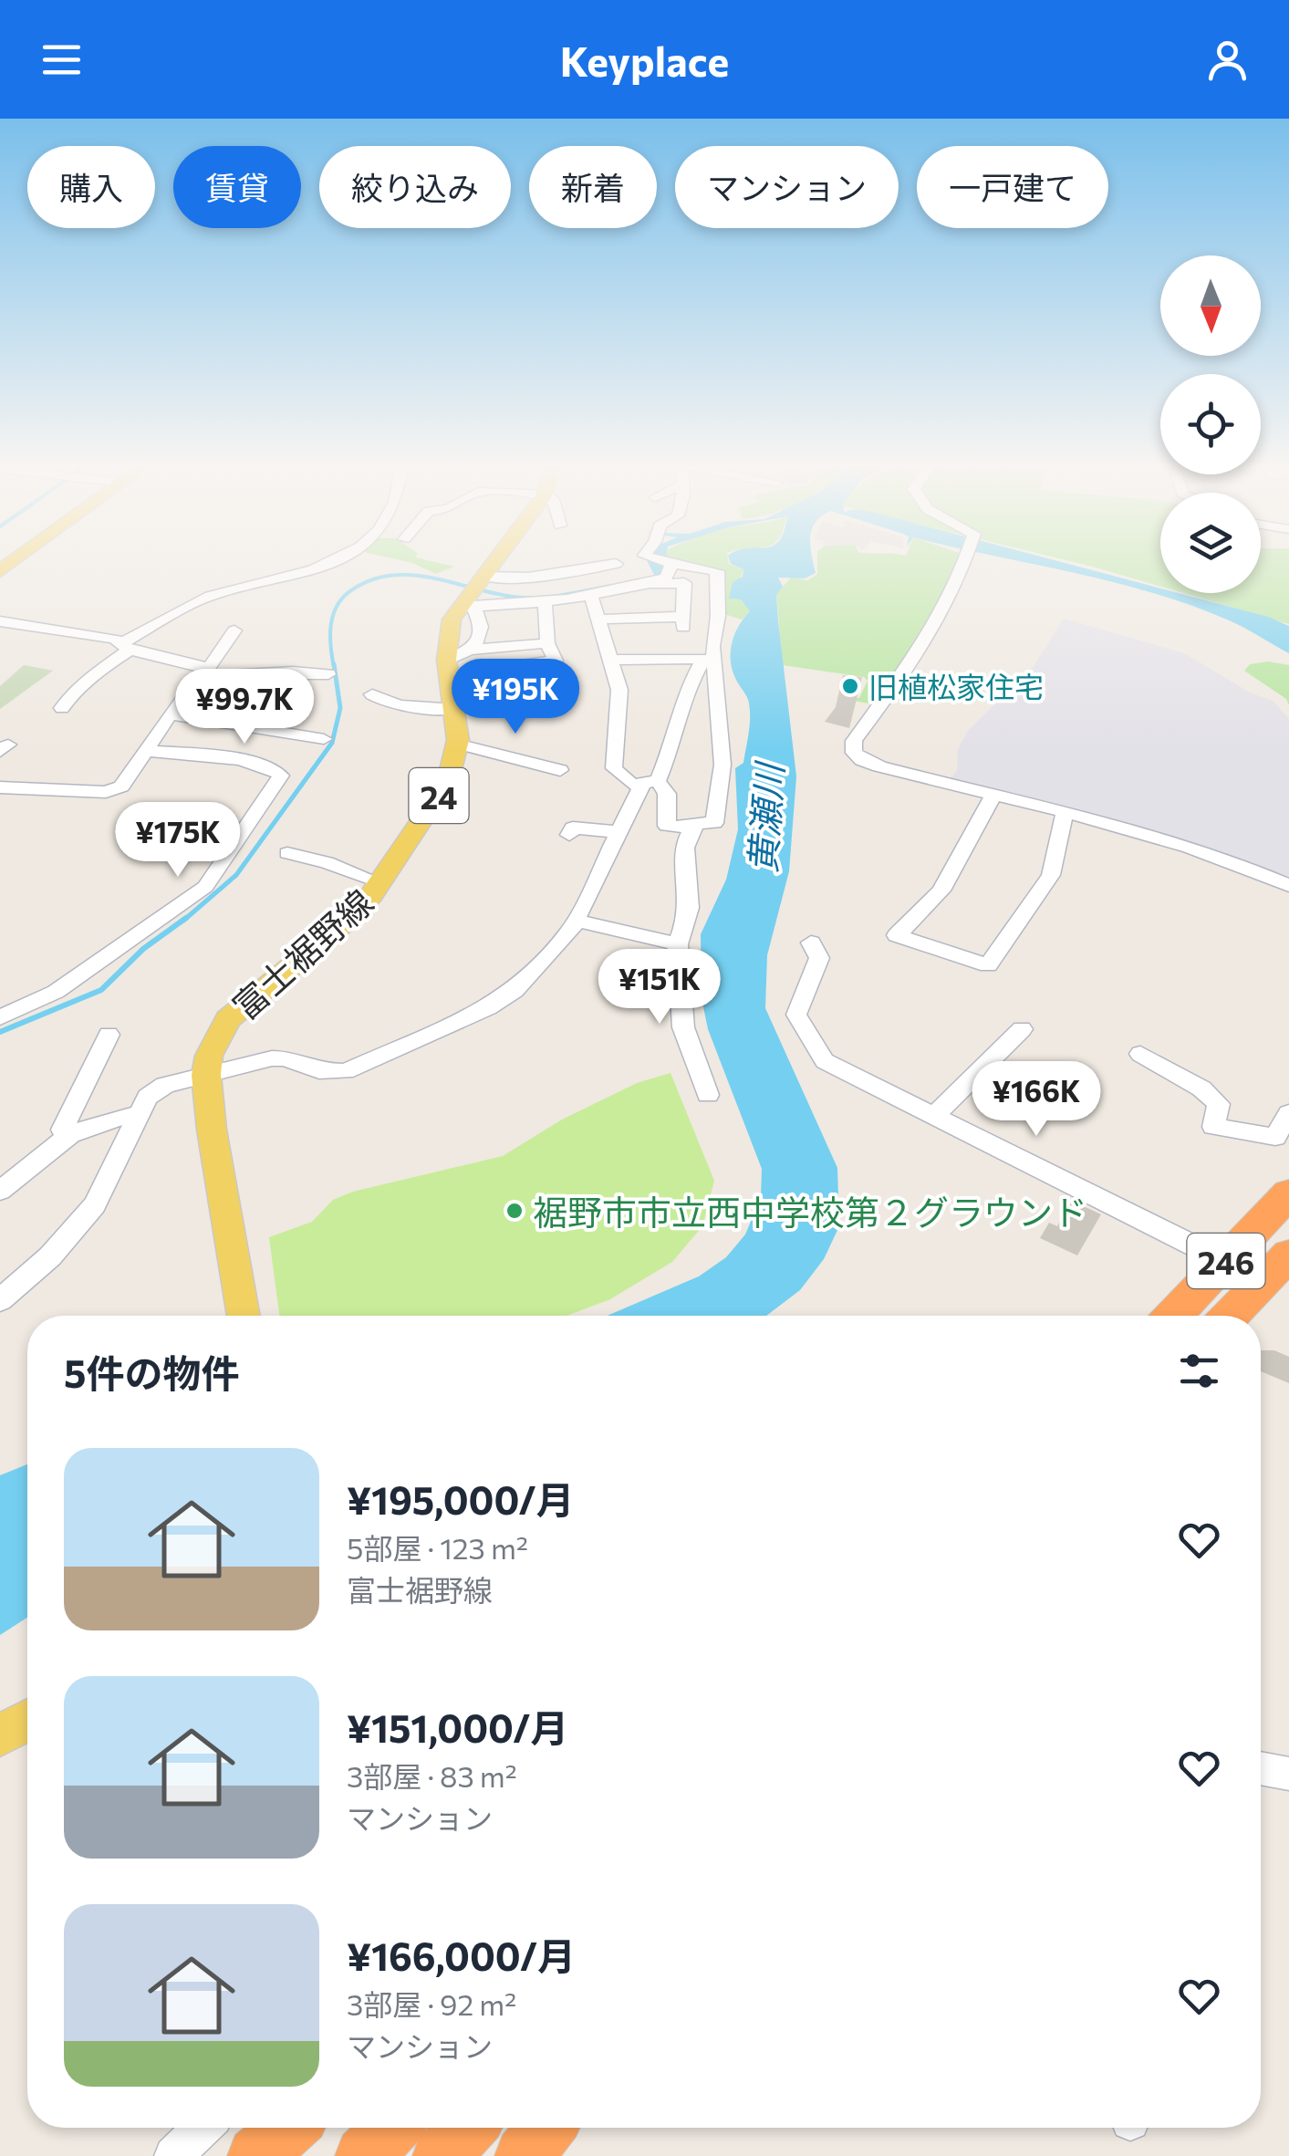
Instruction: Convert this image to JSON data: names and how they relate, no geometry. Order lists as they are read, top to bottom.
{
  "streets": {
    "highway": ["246"],
    "main road": ["24", "富士裾野線"]
  },
  "water": ["黄瀬川"],
  "places": ["旧植松家住宅", "裾野市市立西中学校第２グラウンド"],
  "north": "bottom",
  "page": {
    "header": "Keyplace",
    "chip": [
      "購入",
      "賃貸",
      "絞り込み",
      "新着",
      "マンション",
      "一戸建て"
    ],
    "price": [
      "¥195K",
      "¥99.7K",
      "¥175K",
      "¥151K",
      "¥166K"
    ],
    "heading": "5件の物件",
    "list": [
      {
        "name": "¥195,000/月",
        "note": "5部屋 · 123 m² · 富士裾野線"
      },
      {
        "name": "¥151,000/月",
        "note": "3部屋 · 83 m² · マンション"
      },
      {
        "name": "¥166,000/月",
        "note": "3部屋 · 92 m² · マンション"
      }
    ]
  }
}
